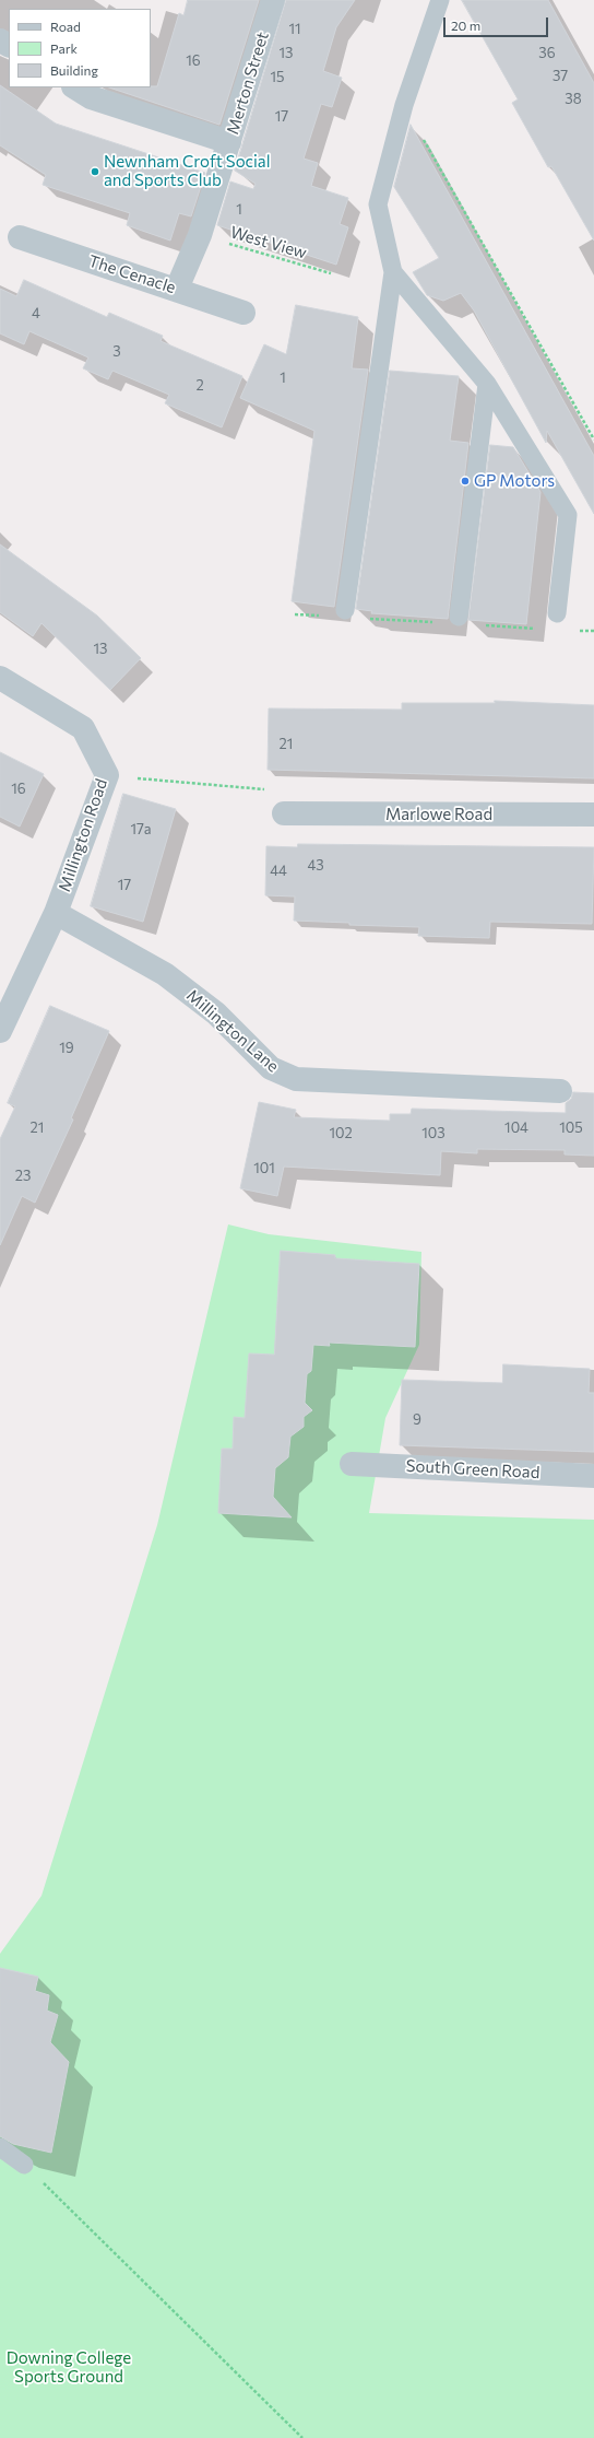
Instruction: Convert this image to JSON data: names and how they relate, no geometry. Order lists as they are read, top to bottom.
{
  "streets": {
    "street": [
      "Merton Street",
      "The Cenacle",
      "Marlowe Road",
      "Millington Road",
      "Millington Lane",
      "South Green Road"
    ],
    "path": ["West View"]
  },
  "crossings": [
    ["Merton Street", "West View"],
    ["Merton Street", "The Cenacle"],
    ["Millington Road", "Millington Lane"]
  ],
  "parks": ["Downing College Sports Ground"],
  "places": ["Newnham Croft Social and Sports Club", "GP Motors"],
  "house_numbers": [
    "11",
    "13",
    "36",
    "16",
    "37",
    "15",
    "38",
    "17",
    "1",
    "4",
    "3",
    "1",
    "2",
    "13",
    "21",
    "16",
    "17a",
    "43",
    "44",
    "17",
    "19",
    "21",
    "104",
    "105",
    "102",
    "103",
    "101",
    "23",
    "9"
  ],
  "legend": ["Road", "Park", "Building"],
  "scale_bar": "20 m"
}
